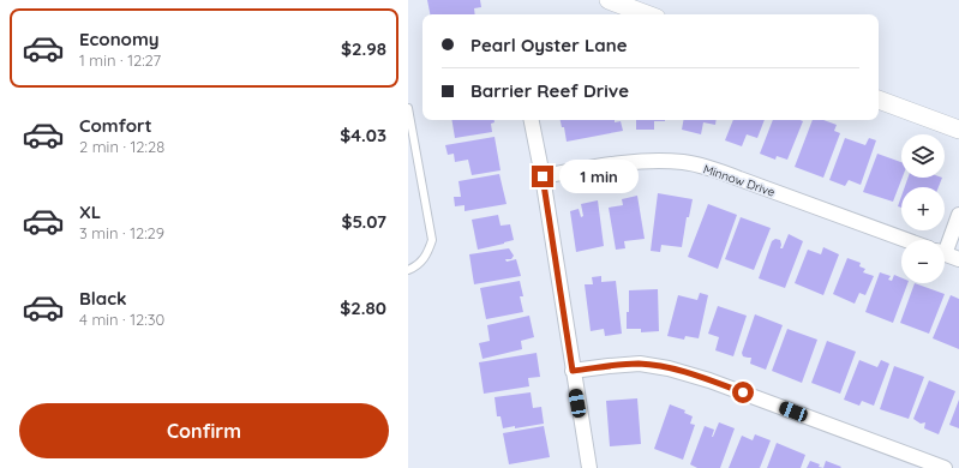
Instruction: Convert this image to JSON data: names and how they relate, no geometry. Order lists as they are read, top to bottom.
{
  "streets": {
    "street": ["Minnow Drive"]
  },
  "page": {
    "list": [
      {
        "name": "Economy",
        "note": "1 min · 12:27",
        "value": "$2.98"
      },
      {
        "name": "Comfort",
        "note": "2 min · 12:28",
        "value": "$4.03"
      },
      {
        "name": "XL",
        "note": "3 min · 12:29",
        "value": "$5.07"
      },
      {
        "name": "Black",
        "note": "4 min · 12:30",
        "value": "$2.80"
      }
    ],
    "banner": ["Pearl Oyster Lane", "Barrier Reef Drive"],
    "map_buttons": ["+", "−"],
    "bubble": "1 min",
    "buttons": "Confirm"
  }
}
